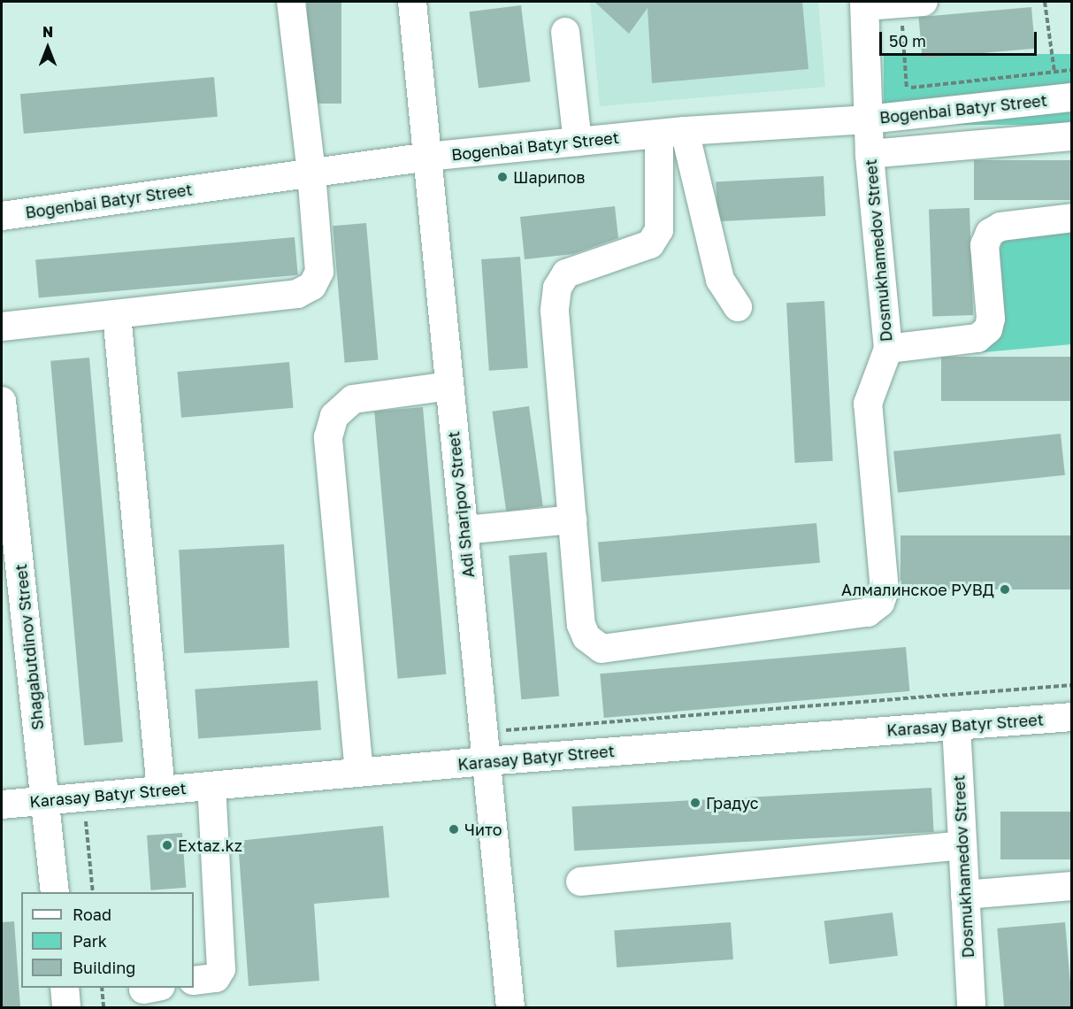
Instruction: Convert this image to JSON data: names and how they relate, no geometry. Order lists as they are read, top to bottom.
{
  "streets": {
    "street": [
      "Bogenbai Batyr Street",
      "Dosmukhamedov Street",
      "Adi Sharipov Street",
      "Shagabutdinov Street",
      "Karasay Batyr Street"
    ]
  },
  "crossings": [
    ["Bogenbai Batyr Street", "Dosmukhamedov Street"],
    ["Bogenbai Batyr Street", "Adi Sharipov Street"],
    ["Dosmukhamedov Street", "Karasay Batyr Street"],
    ["Adi Sharipov Street", "Karasay Batyr Street"],
    ["Shagabutdinov Street", "Karasay Batyr Street"]
  ],
  "places": [
    "Шарипов",
    "Алмалинское РУВД",
    "Градус",
    "Чито",
    "Extaz.kz"
  ],
  "legend": ["Road", "Park", "Building"],
  "scale_bar": "50 m",
  "north": "top"
}
